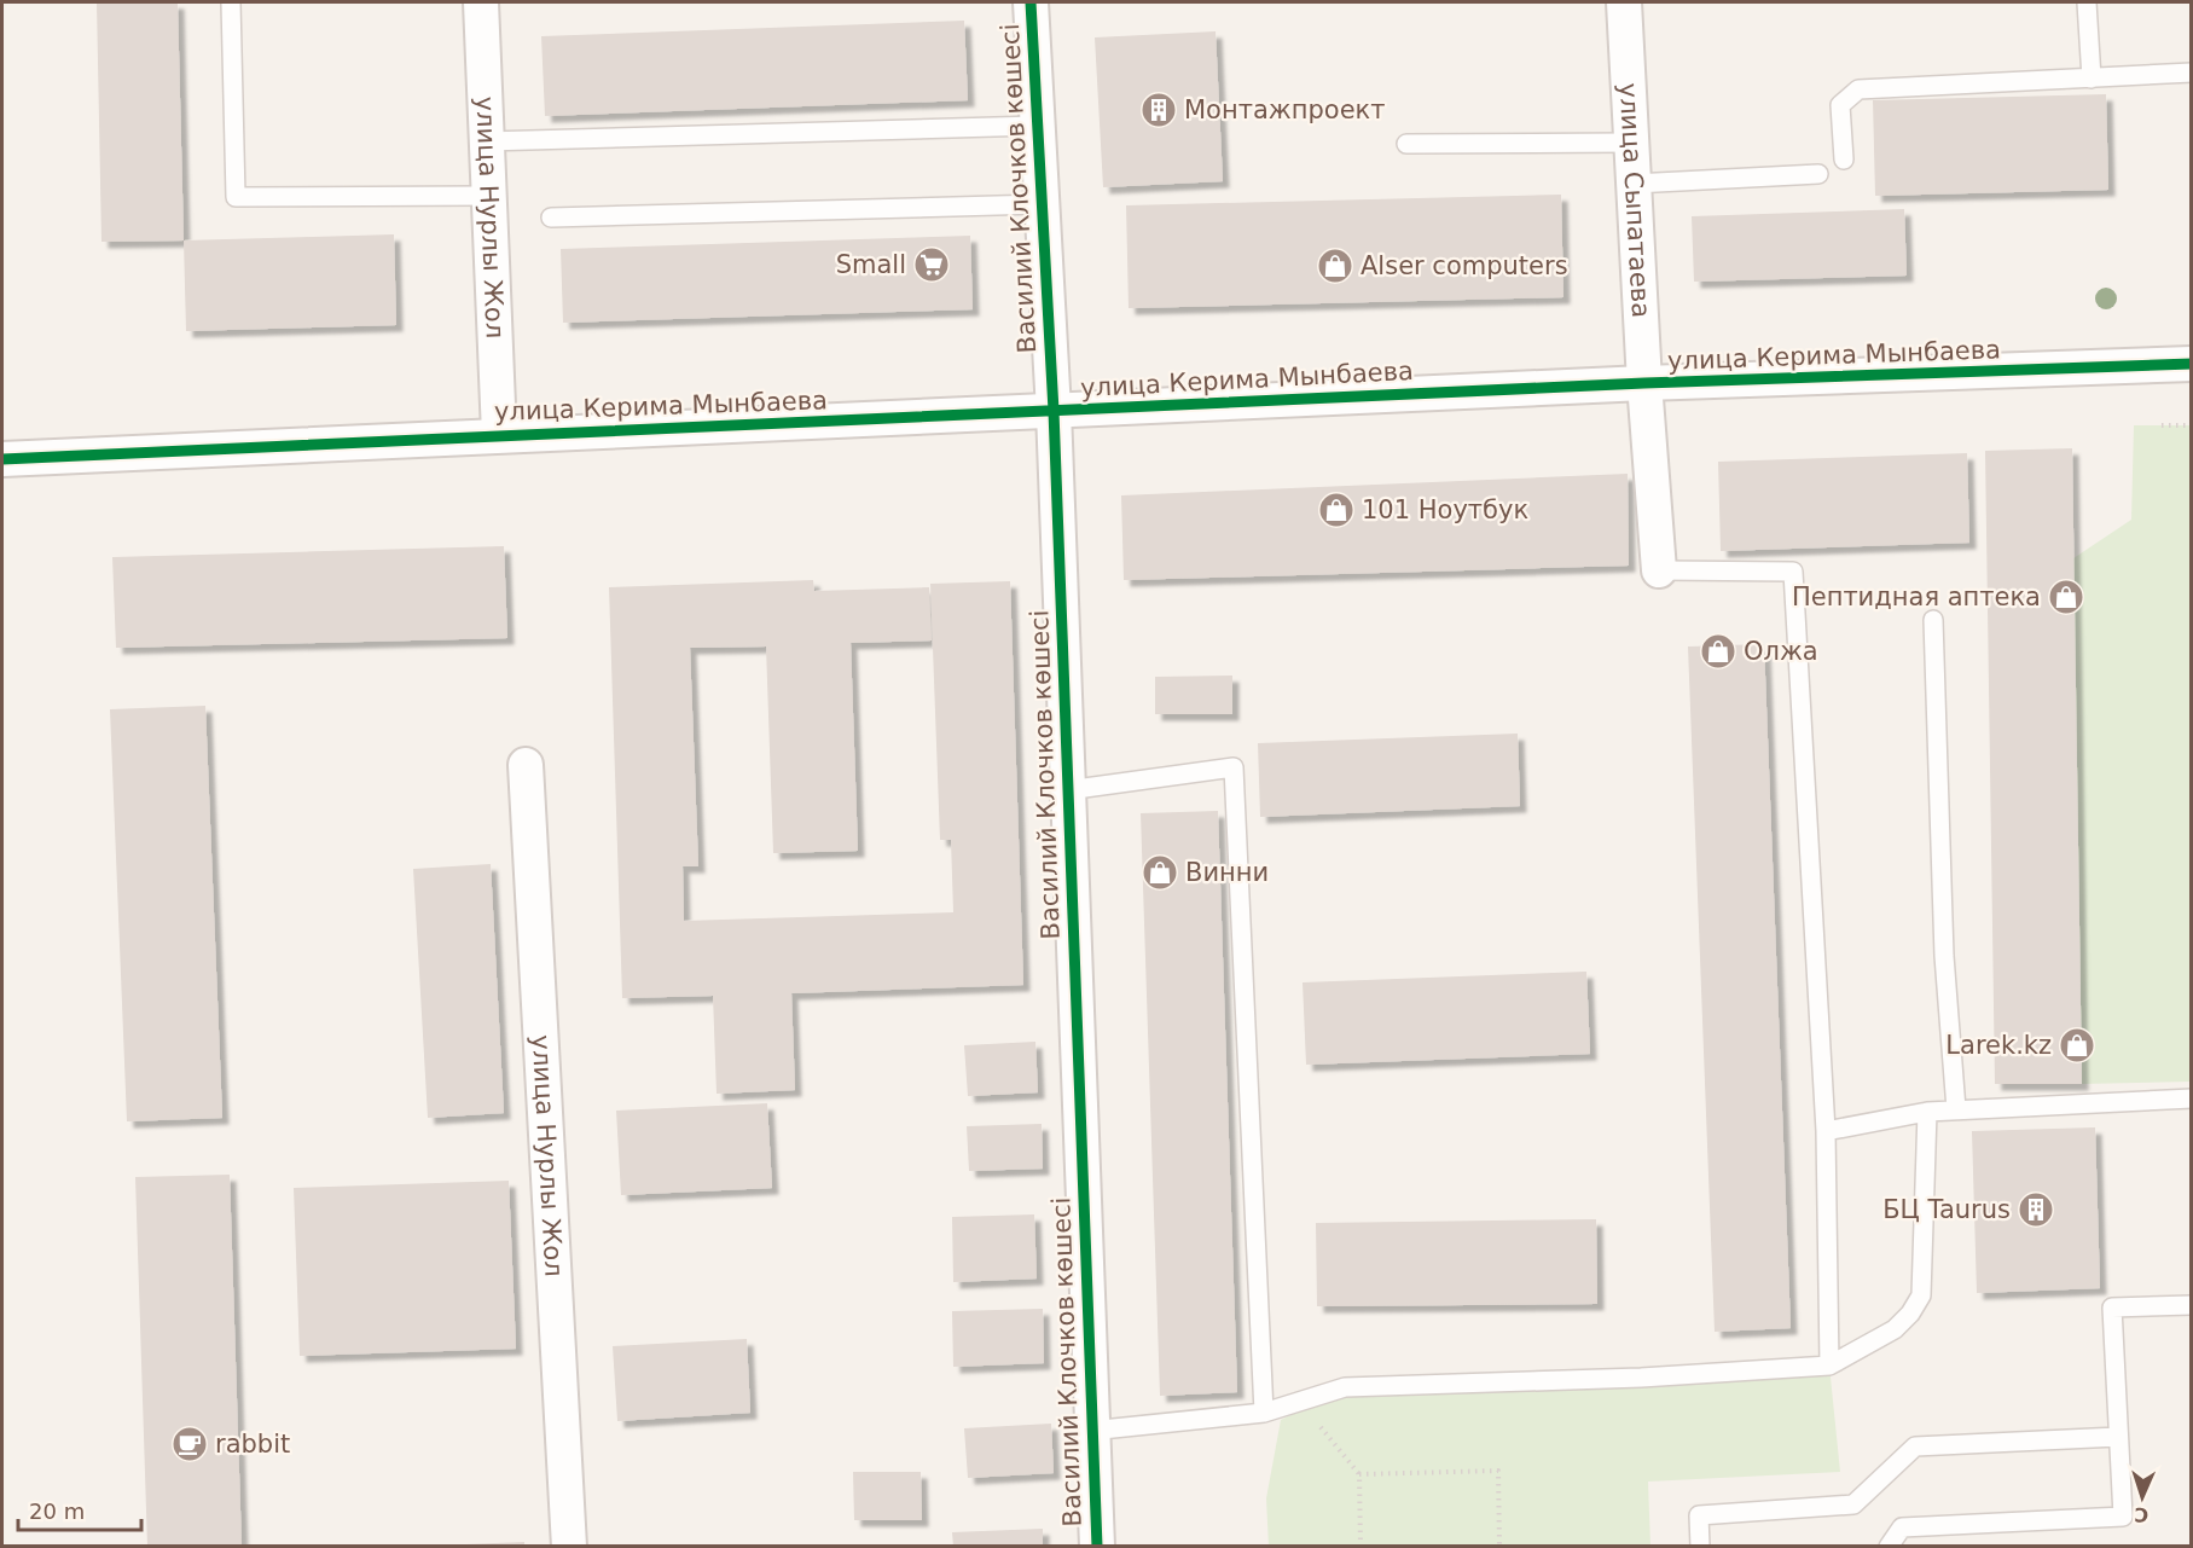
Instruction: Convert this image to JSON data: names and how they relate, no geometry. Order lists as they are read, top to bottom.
{
  "streets": {
    "street": [
      "Василий Клочков көшесі",
      "улица Сыпатаева",
      "улица Нурлы Жол",
      "улица Керима Мынбаева"
    ]
  },
  "crossings": [
    ["Василий Клочков көшесі", "улица Керима Мынбаева"],
    ["улица Сыпатаева", "улица Керима Мынбаева"],
    ["улица Нурлы Жол", "улица Керима Мынбаева"]
  ],
  "places": {
    "building": ["Монтажпроект", "БЦ Taurus"],
    "supermarket": ["Small"],
    "shop": [
      "Alser computers",
      "101 Ноутбук",
      "Пептидная аптека",
      "Олжа",
      "Винни",
      "Larek.kz"
    ],
    "cafe": ["rabbit"]
  },
  "scale_bar": "20 m",
  "north": "bottom"
}
